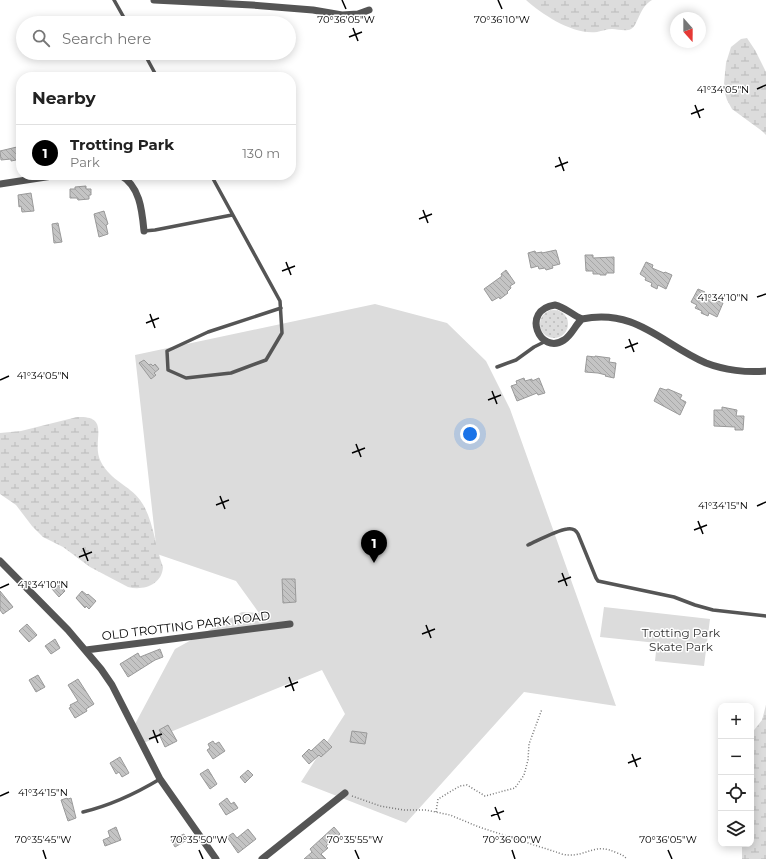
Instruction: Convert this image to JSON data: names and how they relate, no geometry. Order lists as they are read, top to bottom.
{
  "streets": {
    "street": ["OLD TROTTING PARK ROAD"]
  },
  "parks": ["Trotting Park Skate Park"],
  "north": "bottom",
  "page": {
    "search": "Search here",
    "heading": "Nearby",
    "list": [
      {
        "mark": "1",
        "name": "Trotting Park",
        "note": "Park",
        "value": "130 m"
      }
    ],
    "pins": "1",
    "map_buttons": ["+", "−"]
  },
  "coordinates": [
    "70°36'05\"W",
    "70°36'10\"W",
    "41°34'05\"N",
    "41°34'10\"N",
    "41°34'15\"N",
    "70°35'45\"W",
    "70°35'50\"W",
    "70°35'55\"W",
    "70°36'00\"W"
  ]
}
